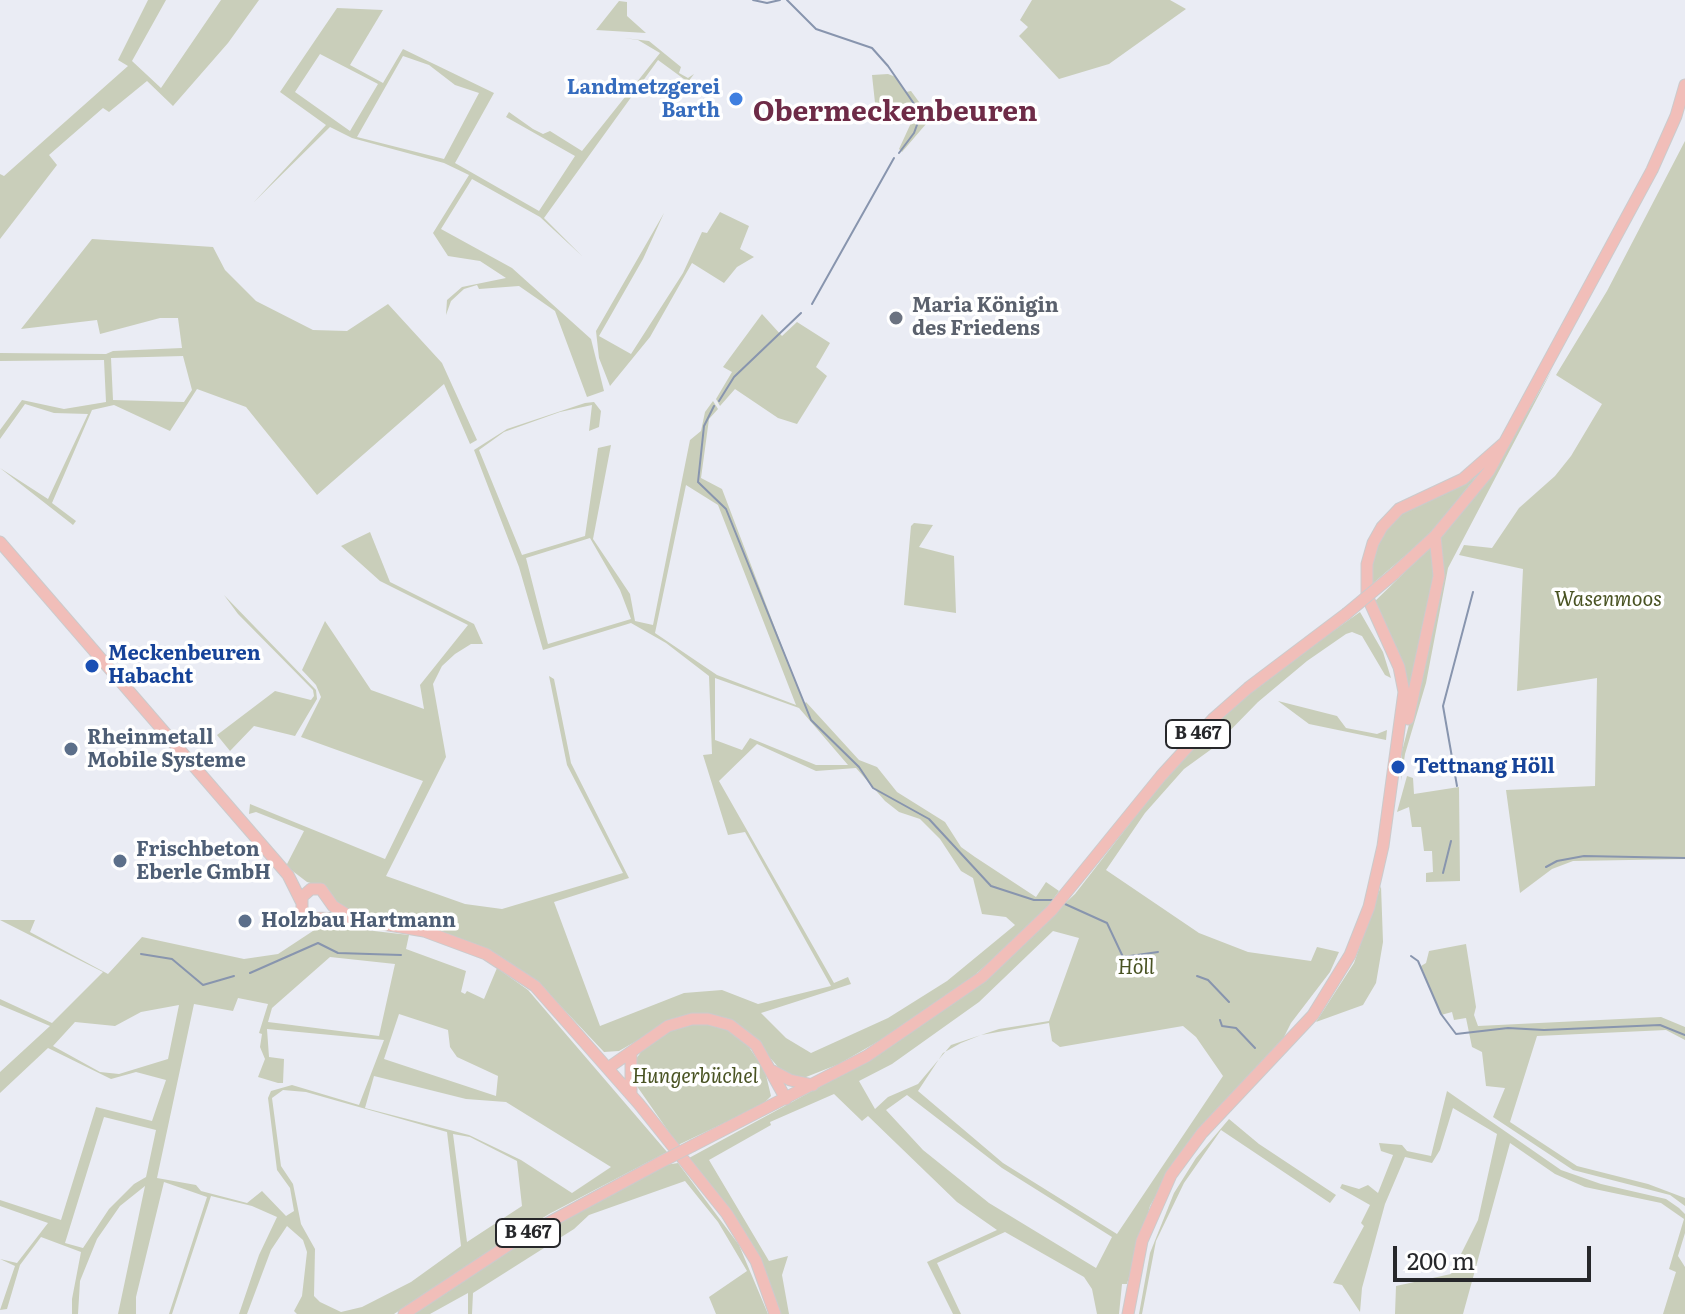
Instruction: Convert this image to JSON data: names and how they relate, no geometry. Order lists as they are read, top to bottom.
{
  "streets": {
    "main road": ["B 467"]
  },
  "districts": ["Obermeckenbeuren"],
  "parks": ["Wasenmoos", "Höll", "Hungerbüchel"],
  "places": [
    "Landmetzgerei Barth",
    "Maria Königin des Friedens",
    "Meckenbeuren Habacht",
    "Rheinmetall Mobile Systeme",
    "Tettnang Höll",
    "Frischbeton Eberle GmbH",
    "Holzbau Hartmann"
  ],
  "scale_bar": "200 m"
}
